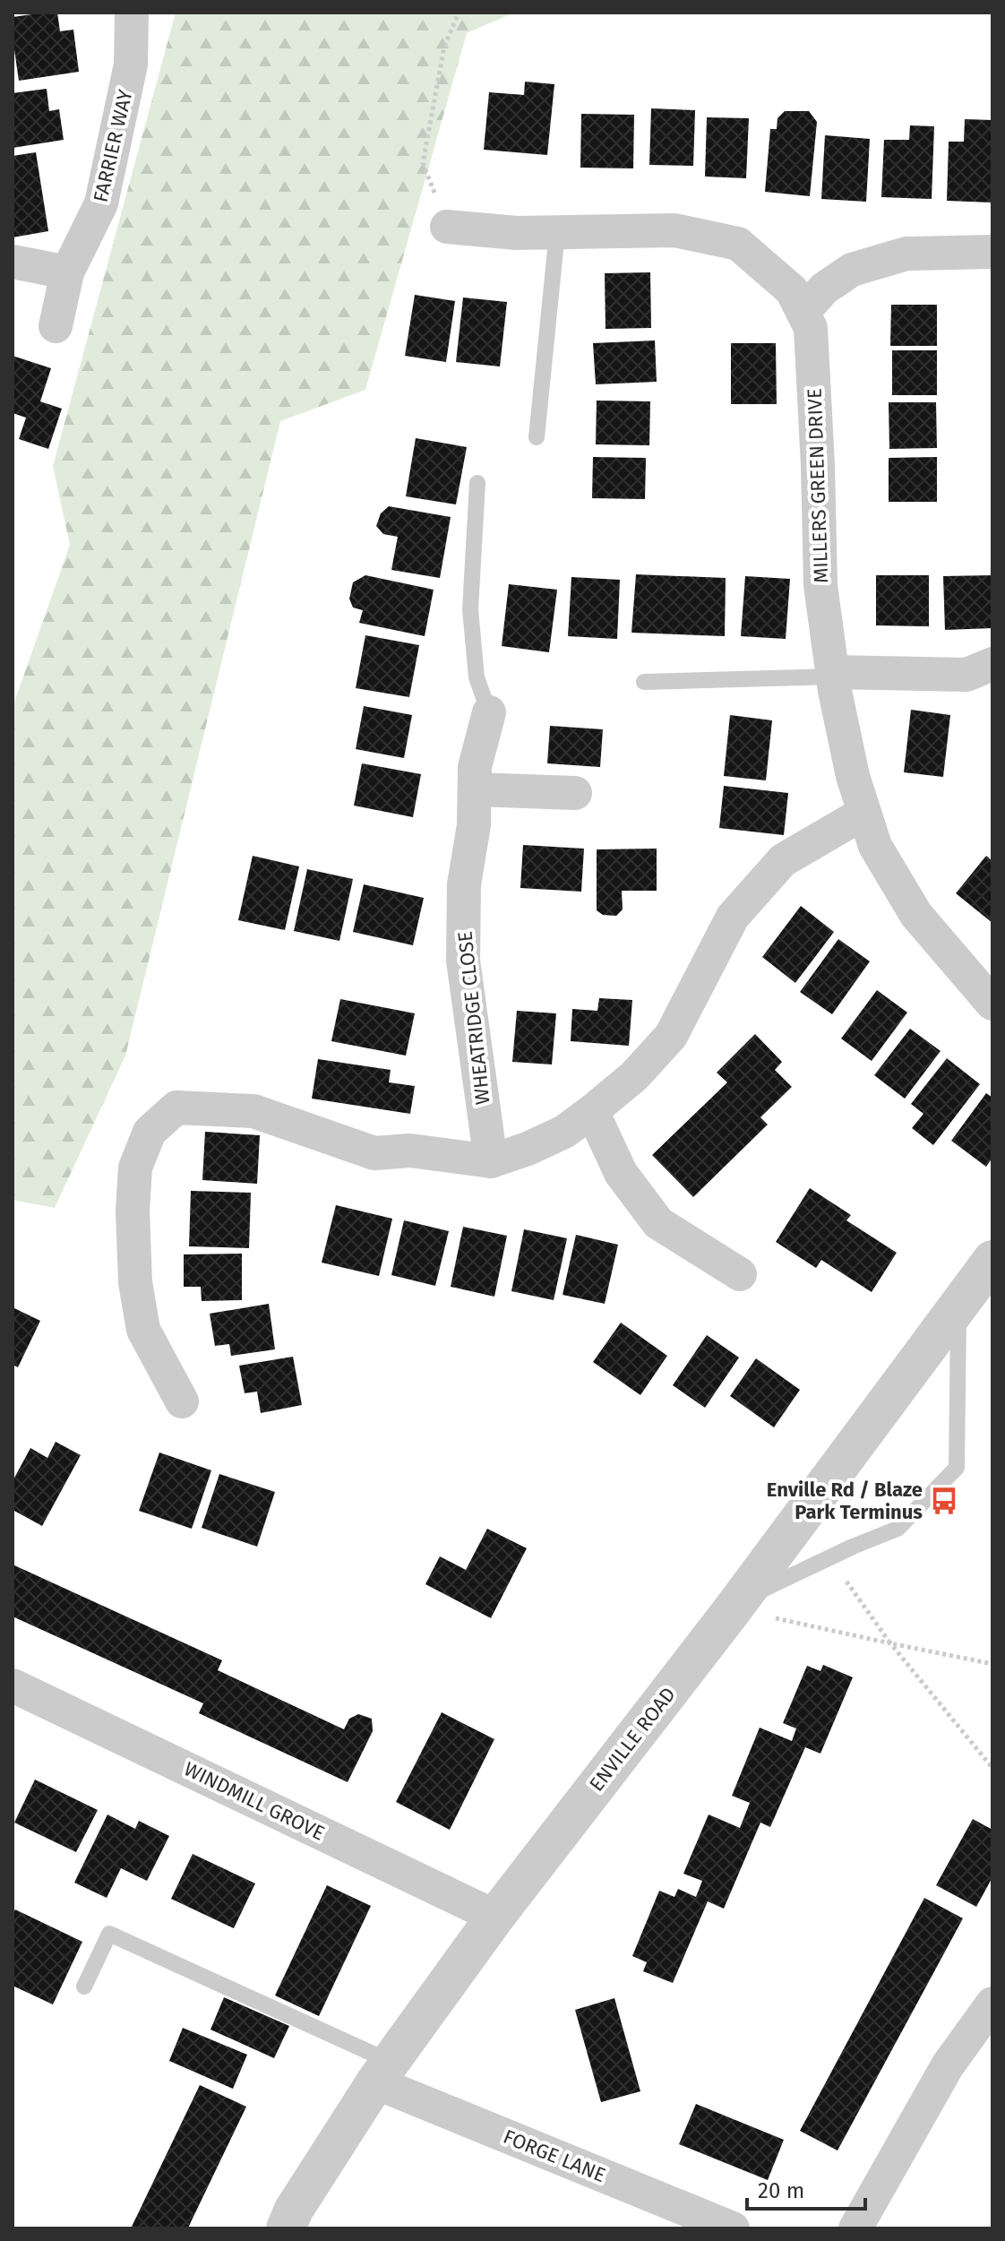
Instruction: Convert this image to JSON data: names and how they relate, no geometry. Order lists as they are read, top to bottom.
{
  "streets": {
    "street": [
      "FARRIER WAY",
      "MILLERS GREEN DRIVE",
      "WHEATRIDGE CLOSE",
      "ENVILLE ROAD",
      "WINDMILL GROVE",
      "FORGE LANE"
    ]
  },
  "crossings": [
    ["ENVILLE ROAD", "WINDMILL GROVE"],
    ["ENVILLE ROAD", "FORGE LANE"]
  ],
  "places": {
    "bus stop": ["Enville Rd / Blaze Park Terminus"]
  },
  "scale_bar": "20 m"
}
